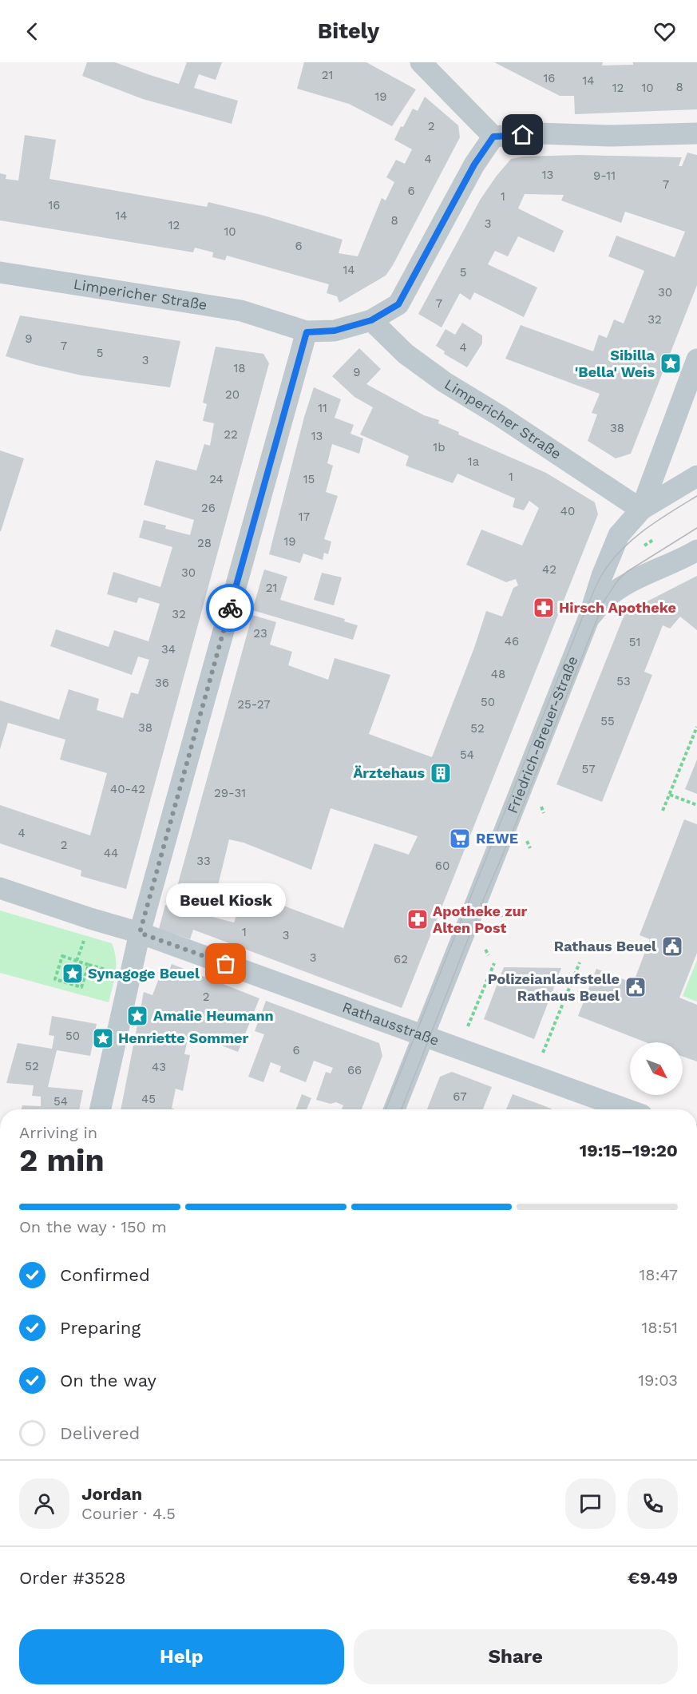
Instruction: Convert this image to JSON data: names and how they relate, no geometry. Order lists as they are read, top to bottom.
{
  "streets": {
    "street": ["Limpericher Straße", "Friedrich-Breuer-Straße", "Rathausstraße"]
  },
  "crossings": [
    ["Limpericher Straße", "Friedrich-Breuer-Straße"],
    ["Friedrich-Breuer-Straße", "Rathausstraße"]
  ],
  "places": {
    "place": [
      "Sibilla 'Bella' Weis",
      "Synagoge Beuel",
      "Amalie Heumann",
      "Henriette Sommer"
    ],
    "pharmacy": ["Hirsch Apotheke", "Apotheke zur Alten Post"],
    "building": ["Ärztehaus"],
    "supermarket": ["REWE"],
    "public building": ["Rathaus Beuel", "Polizeianlaufstelle Rathaus Beuel"],
    "other": ["Beuel Kiosk"]
  },
  "house_numbers": [
    "21",
    "16",
    "14",
    "8",
    "12",
    "10",
    "19",
    "2",
    "4",
    "13",
    "9-11",
    "7",
    "6",
    "1",
    "16",
    "14",
    "8",
    "3",
    "12",
    "10",
    "6",
    "14",
    "5",
    "30",
    "7",
    "32",
    "9",
    "7",
    "4",
    "5",
    "3",
    "18",
    "9",
    "20",
    "11",
    "38",
    "22",
    "13",
    "1b",
    "1a",
    "1",
    "24",
    "15",
    "26",
    "40",
    "17",
    "19",
    "28",
    "42",
    "30",
    "21",
    "32",
    "23",
    "46",
    "51",
    "34",
    "48",
    "53",
    "36",
    "50",
    "25-27",
    "55",
    "38",
    "52",
    "54",
    "57",
    "40-42",
    "29-31",
    "4",
    "2",
    "44",
    "33",
    "60",
    "1",
    "3",
    "3",
    "62",
    "2",
    "50",
    "6",
    "52",
    "43",
    "66",
    "67",
    "45",
    "54"
  ],
  "north": "bottom right",
  "page": {
    "header": "Bitely",
    "bubble": "Beuel Kiosk",
    "heading": ["2 min", "Arriving in", "19:15–19:20"],
    "panel": [
      "Jordan",
      "Courier · 4.5",
      "Order #3528",
      "€9.49"
    ],
    "bar": "On the way · 150 m",
    "list": [
      ["Confirmed", "18:47"],
      ["Preparing", "18:51"],
      ["On the way", "19:03"],
      "Delivered"
    ],
    "buttons": ["Help", "Share"]
  }
}
